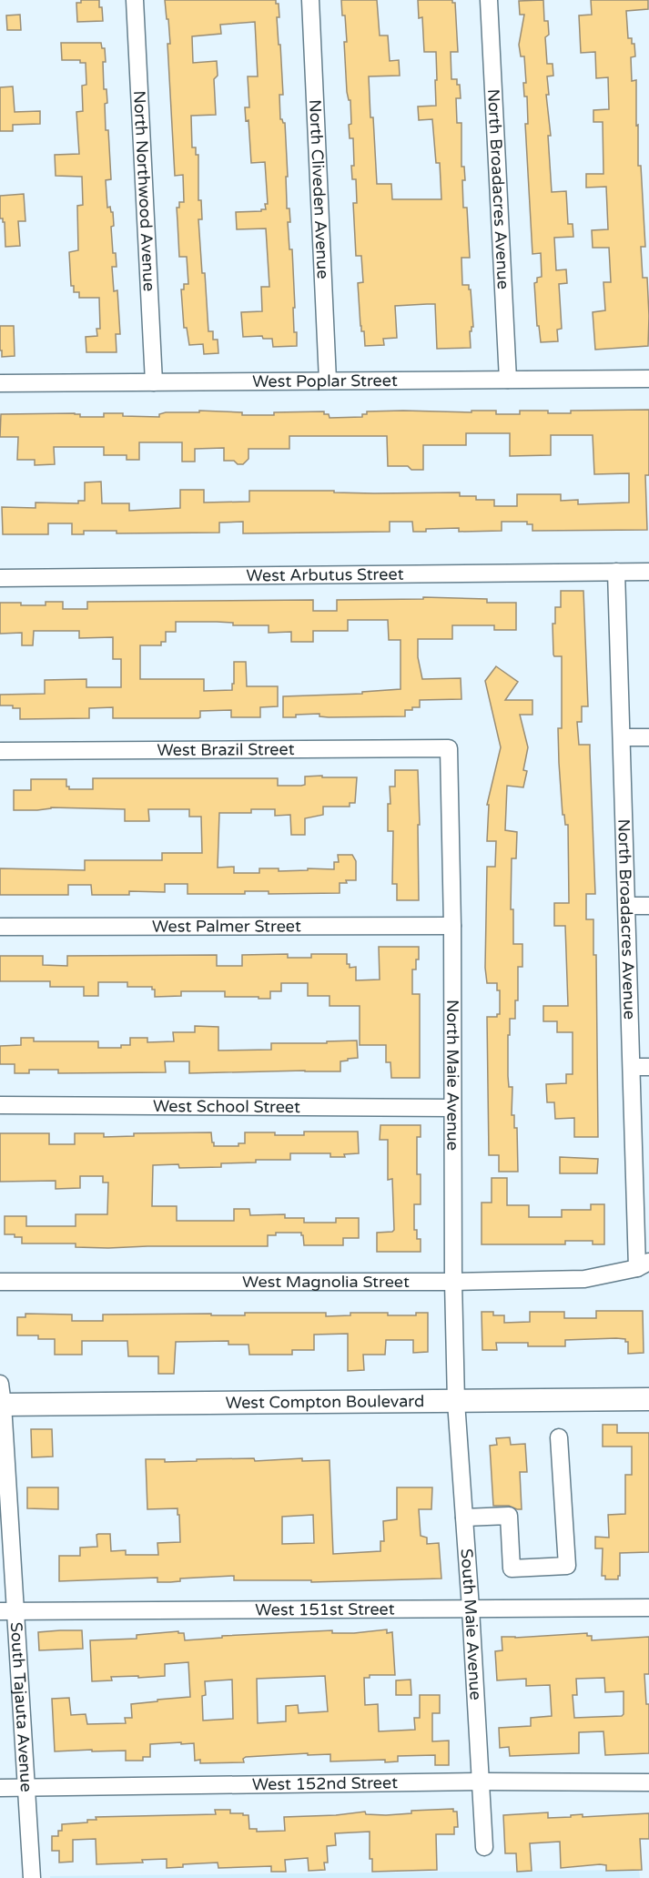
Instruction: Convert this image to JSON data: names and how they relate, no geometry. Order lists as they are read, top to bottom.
{
  "streets": {
    "main road": ["West Compton Boulevard"],
    "street": [
      "North Broadacres Avenue",
      "North Cliveden Avenue",
      "North Northwood Avenue",
      "West Poplar Street",
      "West Arbutus Street",
      "West Brazil Street",
      "West Palmer Street",
      "North Maie Avenue",
      "West School Street",
      "West Magnolia Street",
      "West 151st Street",
      "South Maie Avenue",
      "South Tajauta Avenue",
      "West 152nd Street"
    ]
  },
  "crossings": [
    ["North Broadacres Avenue", "West Poplar Street"],
    ["North Broadacres Avenue", "West Arbutus Street"],
    ["North Broadacres Avenue", "West Magnolia Street"],
    ["North Cliveden Avenue", "West Poplar Street"],
    ["North Northwood Avenue", "West Poplar Street"],
    ["West Brazil Street", "North Maie Avenue"],
    ["West Palmer Street", "North Maie Avenue"],
    ["North Maie Avenue", "West School Street"],
    ["North Maie Avenue", "West Magnolia Street"],
    ["North Maie Avenue", "West Compton Boulevard"],
    ["North Maie Avenue", "South Maie Avenue"],
    ["West Compton Boulevard", "South Maie Avenue"],
    ["West Compton Boulevard", "South Tajauta Avenue"],
    ["West 151st Street", "South Maie Avenue"],
    ["West 151st Street", "South Tajauta Avenue"],
    ["South Maie Avenue", "West 152nd Street"],
    ["South Tajauta Avenue", "West 152nd Street"]
  ]
}
